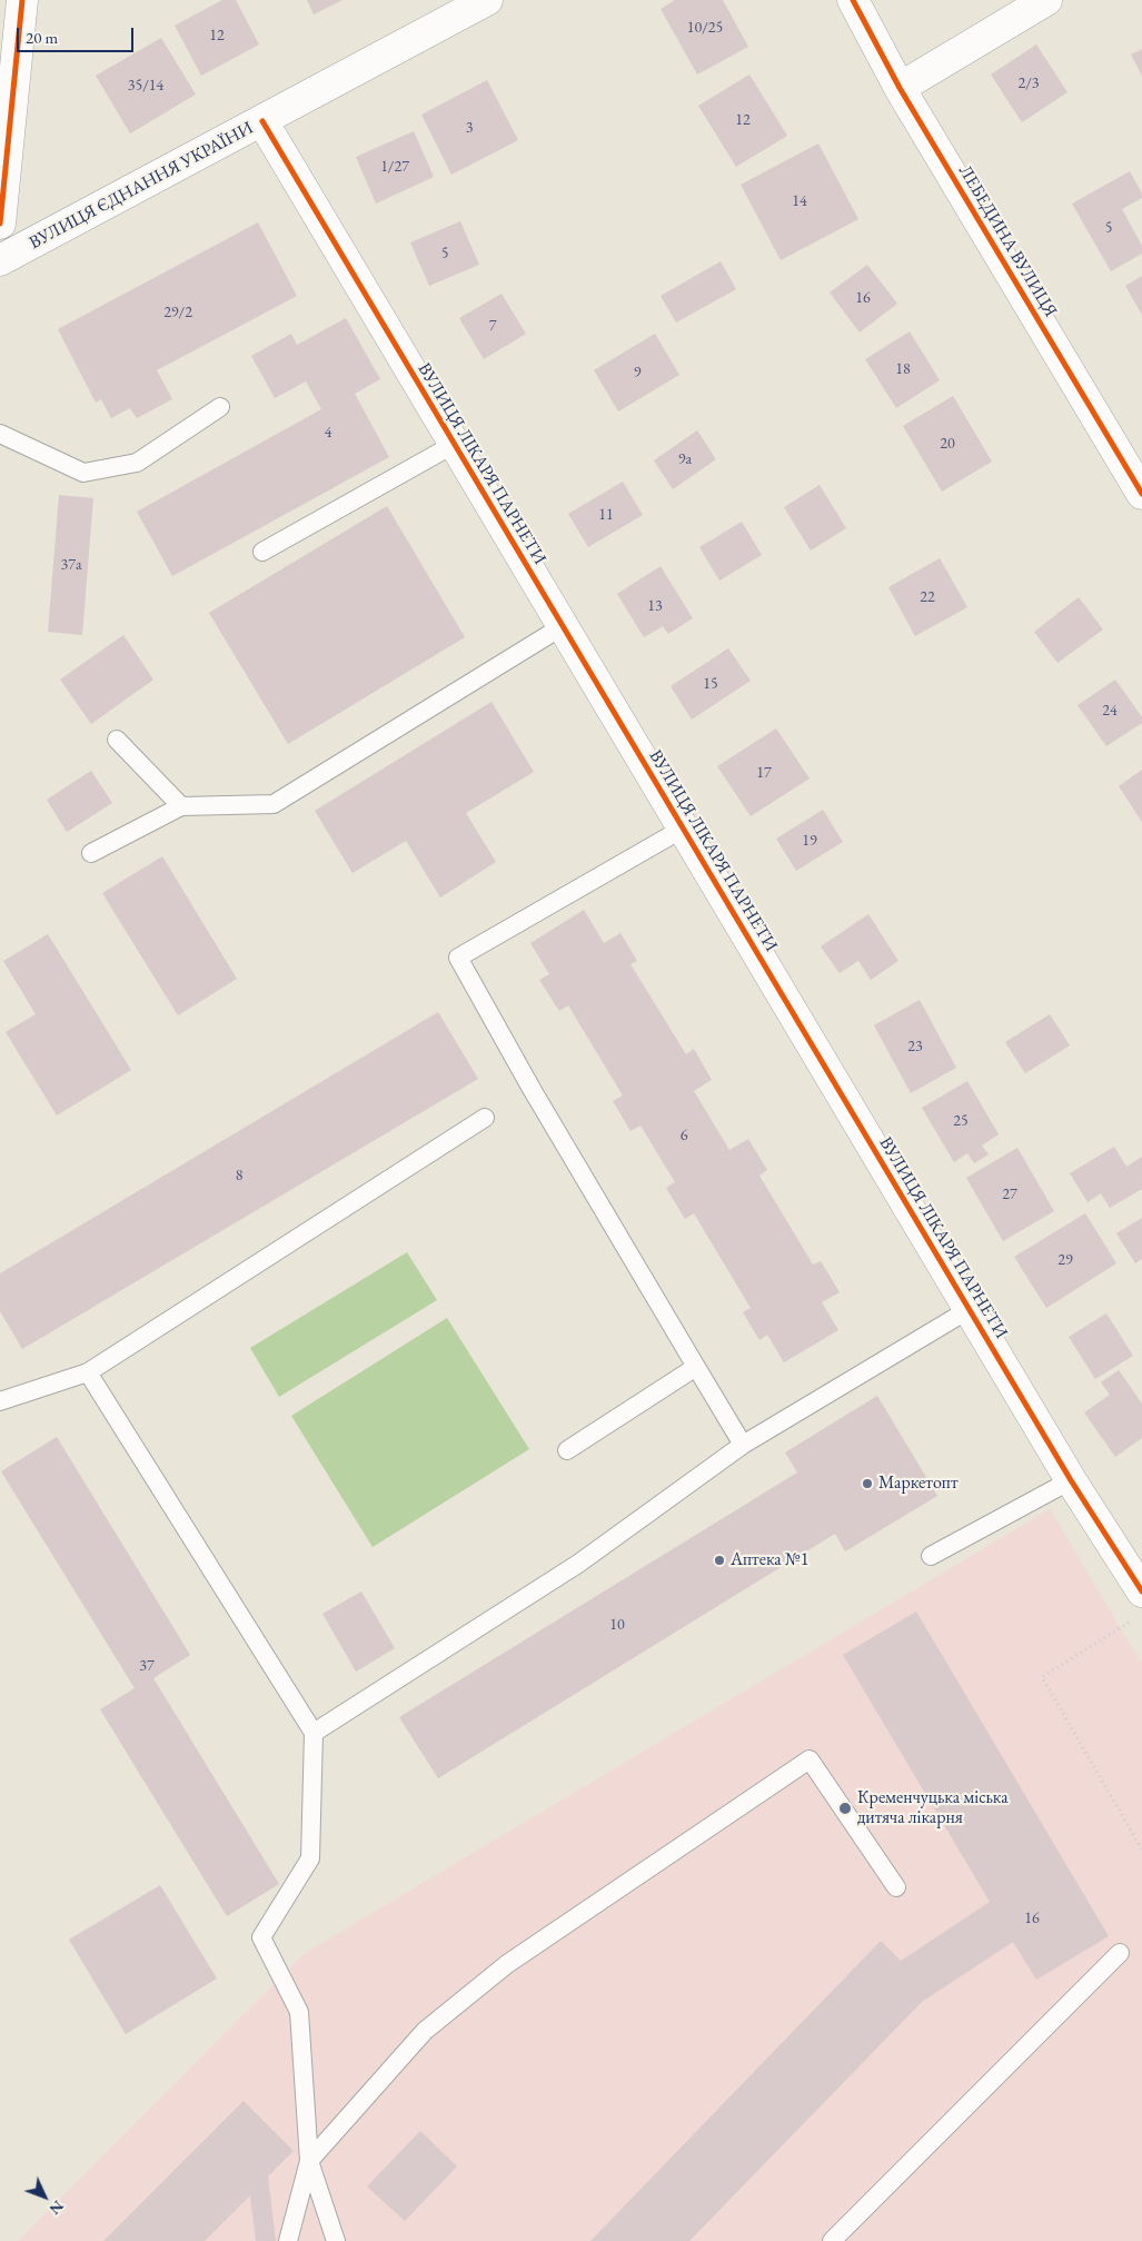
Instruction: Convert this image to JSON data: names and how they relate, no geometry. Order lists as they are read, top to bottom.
{
  "streets": {
    "street": ["ВУЛИЦЯ ЄДНАННЯ УКРАЇНИ", "ЛЕБЕДИНА ВУЛИЦЯ", "ВУЛИЦЯ ЛІКАРЯ ПАРНЕТИ"]
  },
  "crossings": [
    ["ВУЛИЦЯ ЄДНАННЯ УКРАЇНИ", "ВУЛИЦЯ ЛІКАРЯ ПАРНЕТИ"]
  ],
  "places": ["Маркетопт", "Аптека №1", "Кременчуцька міська дитяча лікарня"],
  "house_numbers": [
    "10/25",
    "12",
    "2/3",
    "35/14",
    "12",
    "3",
    "1/27",
    "14",
    "5",
    "5",
    "16",
    "29/2",
    "7",
    "18",
    "9",
    "4",
    "20",
    "9а",
    "11",
    "37а",
    "22",
    "13",
    "15",
    "24",
    "17",
    "19",
    "23",
    "25",
    "6",
    "8",
    "27",
    "29",
    "10",
    "37",
    "16"
  ],
  "scale_bar": "20 m",
  "north": "bottom right"
}
